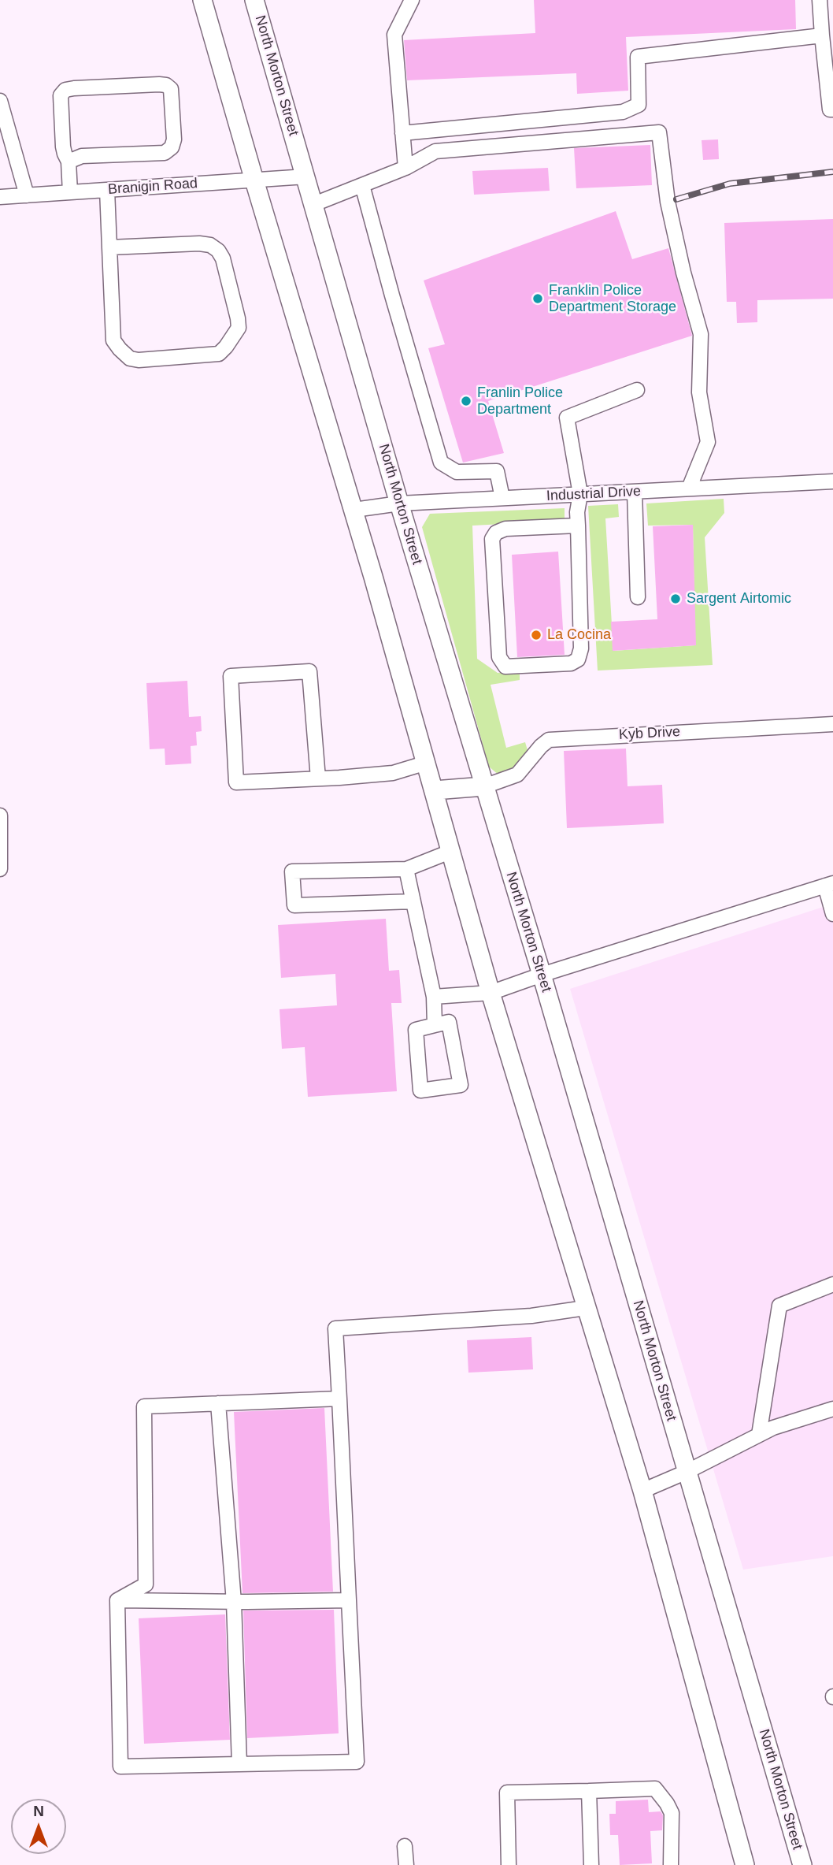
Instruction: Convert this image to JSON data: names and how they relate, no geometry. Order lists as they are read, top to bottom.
{
  "streets": {
    "main road": ["North Morton Street"],
    "street": ["Branigin Road", "Industrial Drive", "Kyb Drive"]
  },
  "crossings": [
    ["North Morton Street", "Branigin Road"],
    ["North Morton Street", "Industrial Drive"],
    ["North Morton Street", "Kyb Drive"]
  ],
  "places": [
    "Franklin Police Department Storage",
    "Franlin Police Department",
    "Sargent Airtomic",
    "La Cocina"
  ],
  "north": "top"
}
